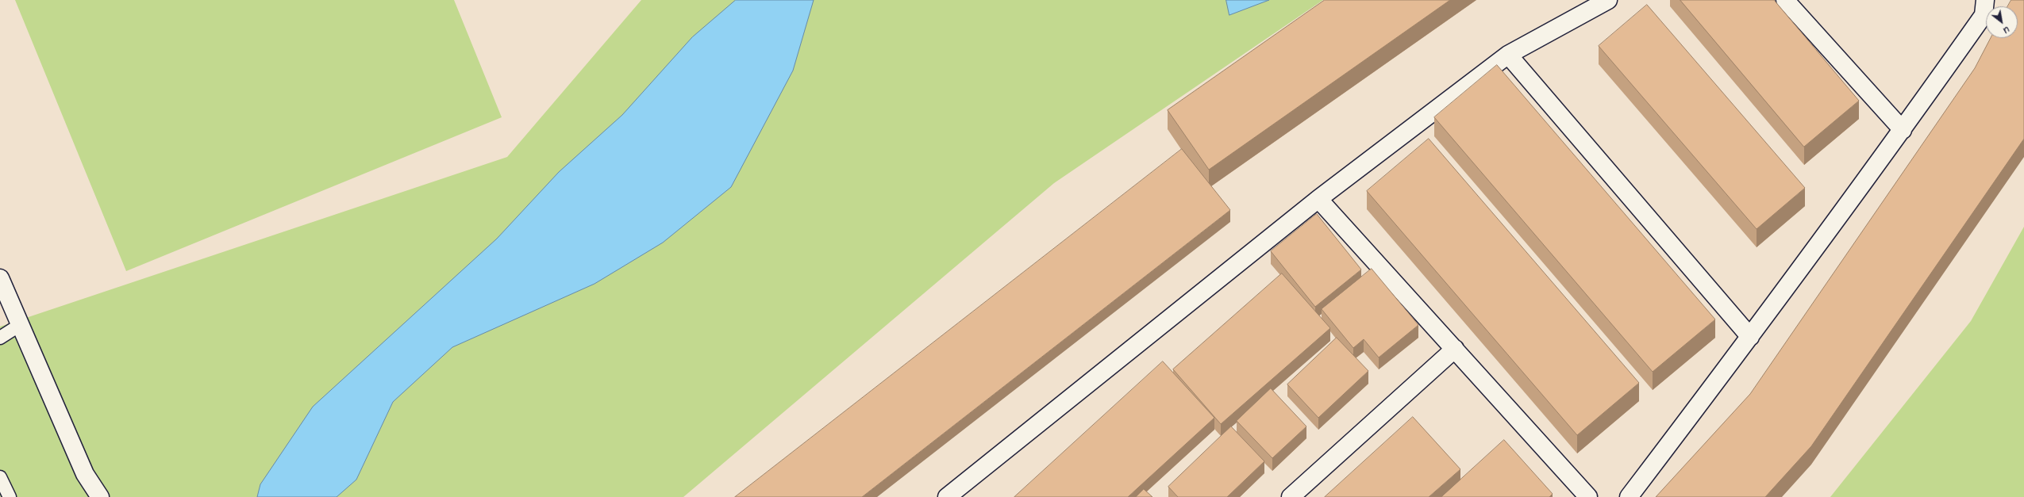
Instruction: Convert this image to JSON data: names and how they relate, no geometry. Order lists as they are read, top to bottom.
{
  "north": "bottom right"
}
